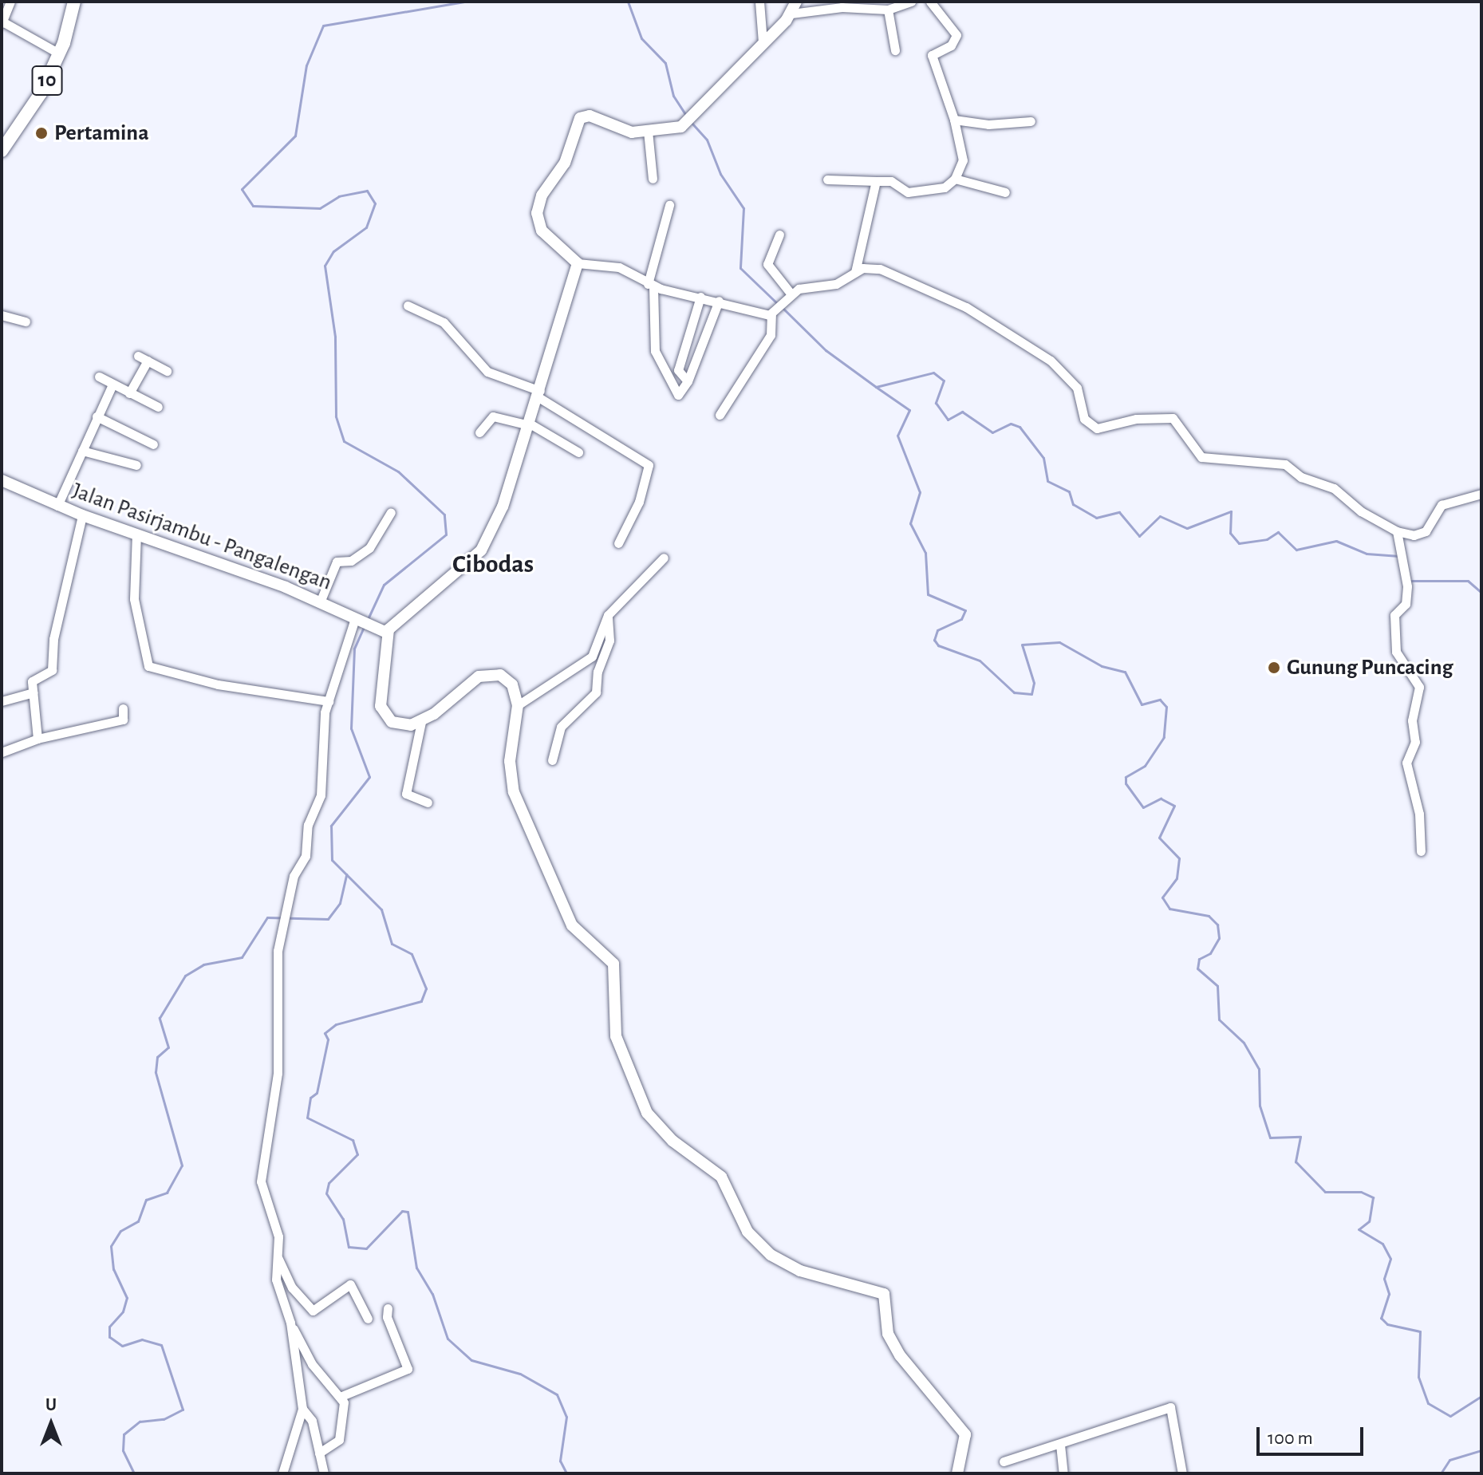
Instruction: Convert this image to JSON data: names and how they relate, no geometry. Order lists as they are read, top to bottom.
{
  "streets": {
    "highway": ["10"],
    "main road": ["Jalan Pasirjambu - Pangalengan"]
  },
  "districts": ["Cibodas"],
  "places": ["Pertamina", "Gunung Puncacing"],
  "scale_bar": "100 m",
  "north": "top"
}
